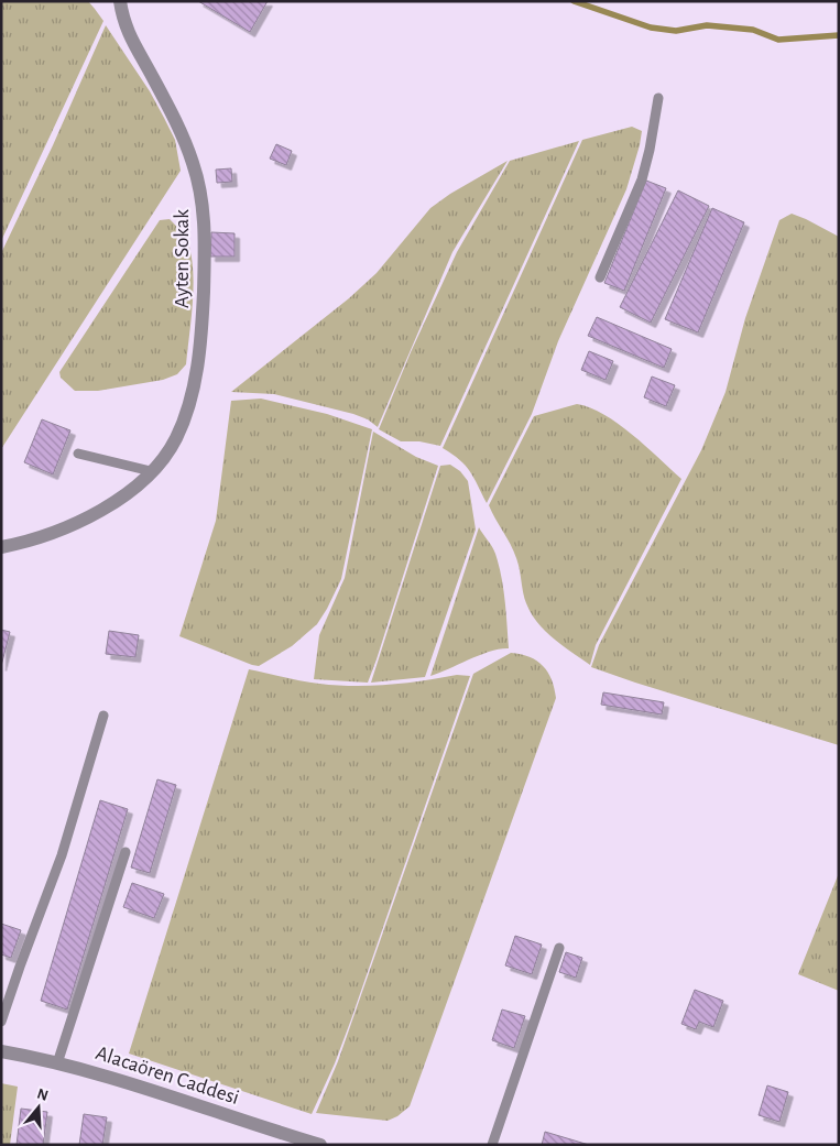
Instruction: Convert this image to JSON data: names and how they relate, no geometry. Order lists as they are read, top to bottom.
{
  "streets": {
    "street": ["Ayten Sokak", "Alacaören Caddesi"]
  },
  "north": "top"
}
